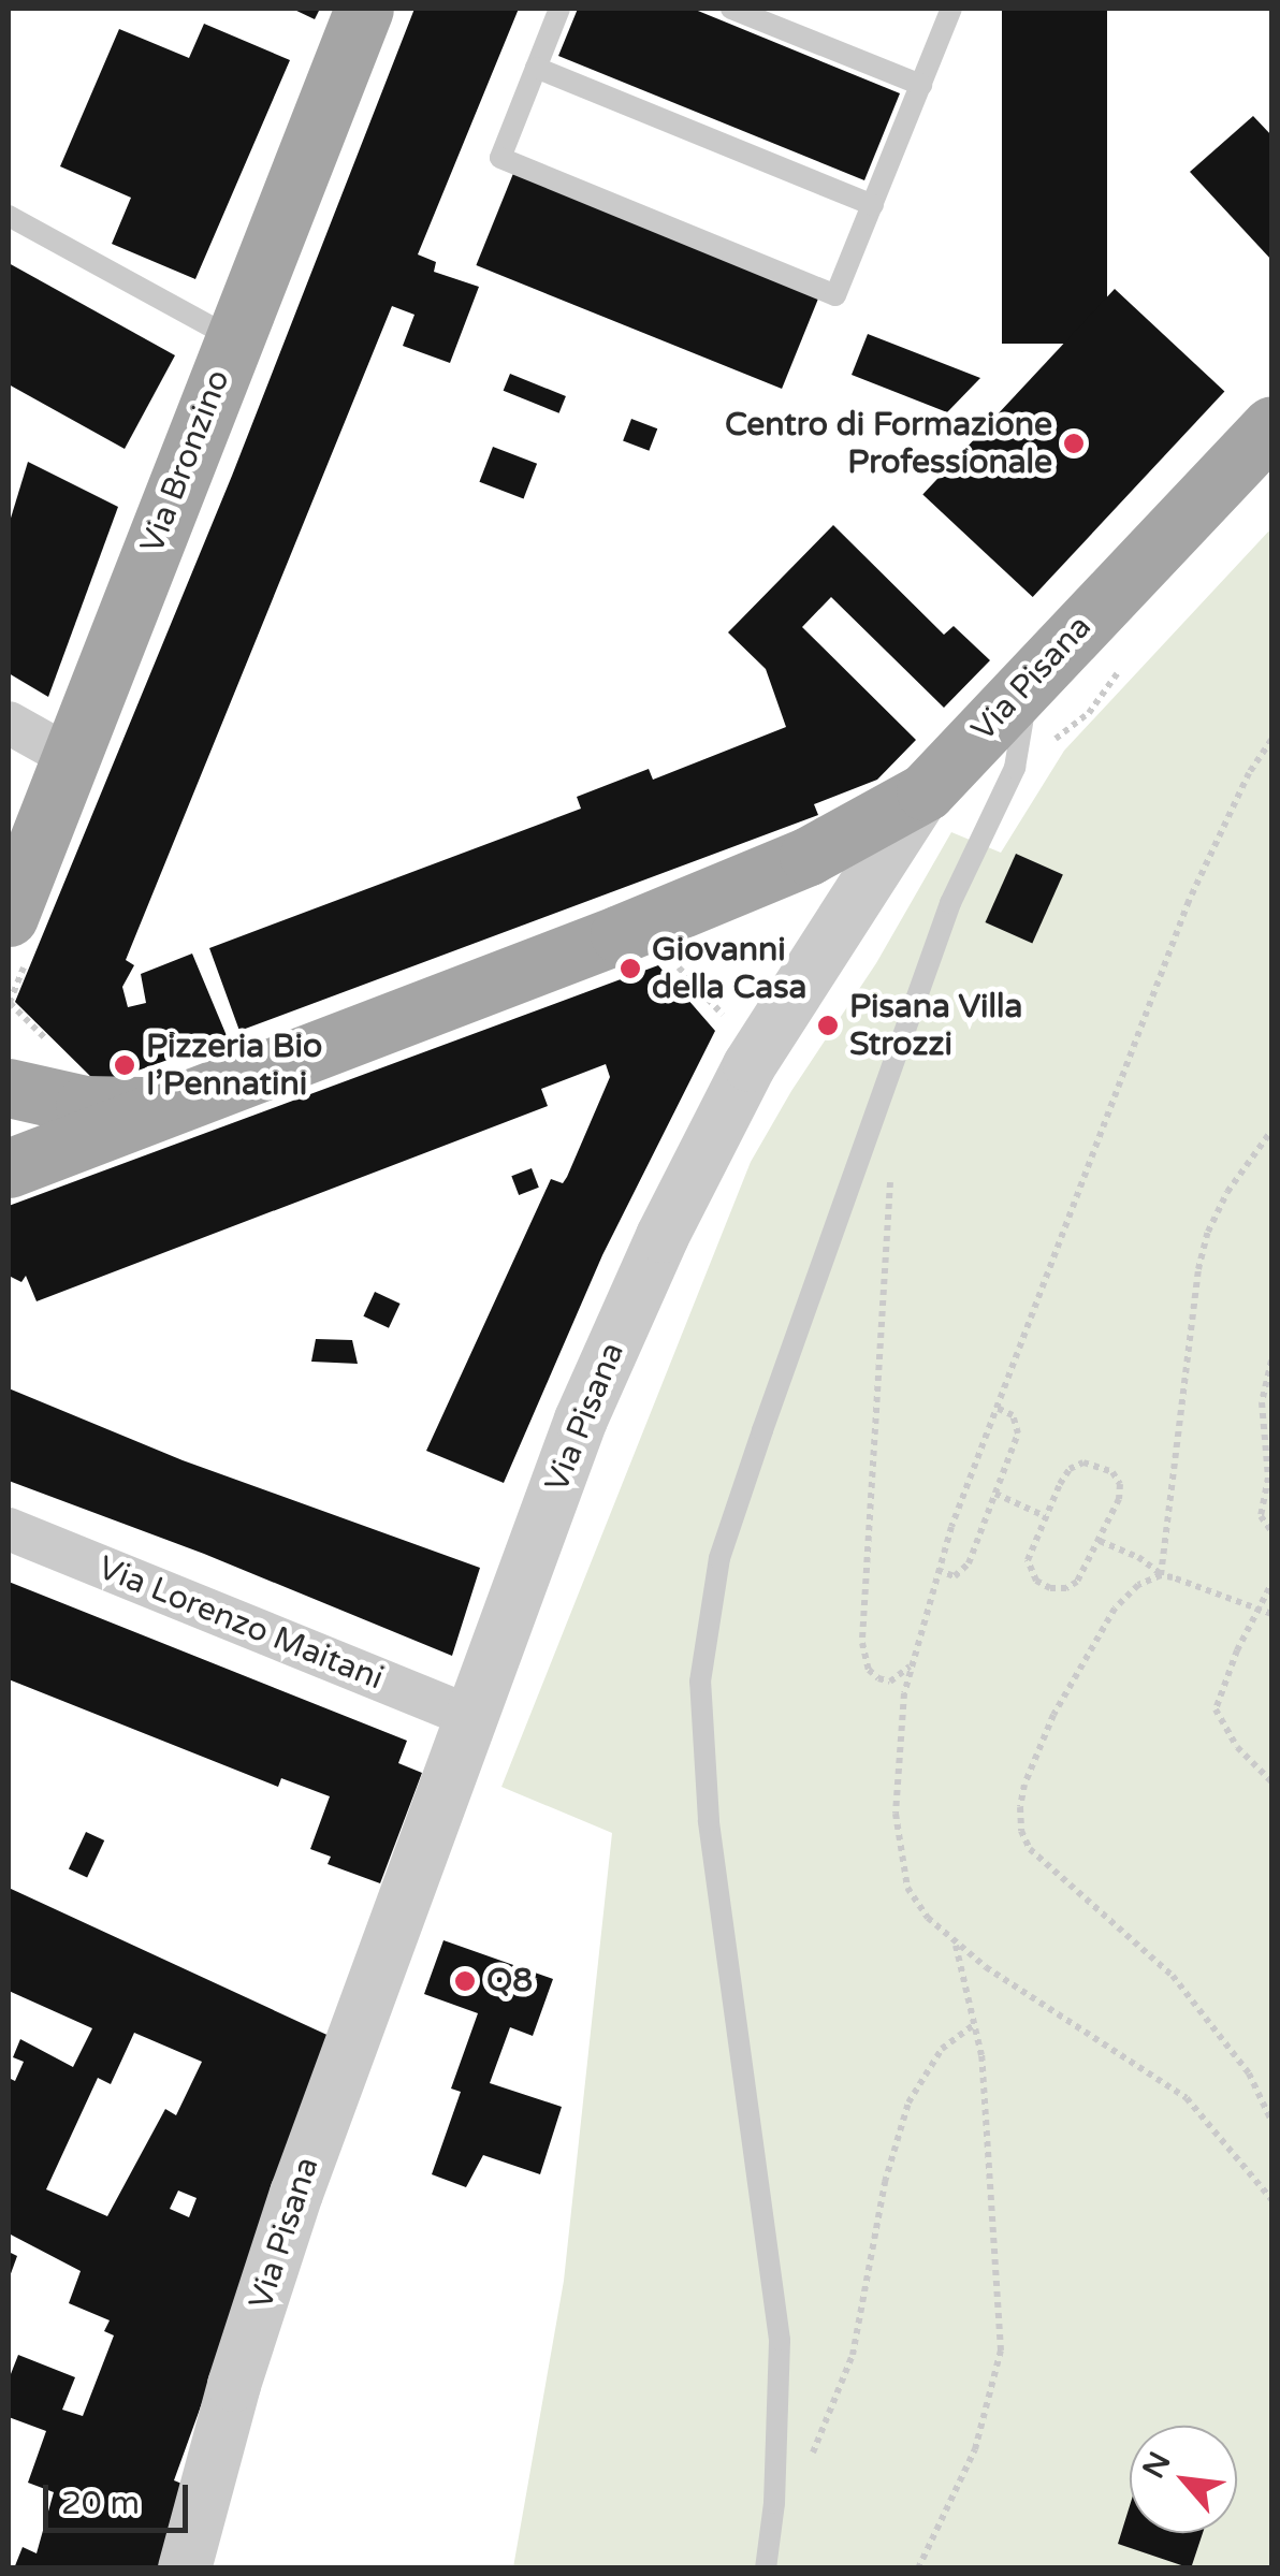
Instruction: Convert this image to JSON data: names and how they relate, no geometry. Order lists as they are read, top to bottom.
{
  "streets": {
    "main road": ["Via Bronzino", "Via Pisana"],
    "street": ["Via Lorenzo Maitani"]
  },
  "crossings": [
    ["Via Pisana", "Via Lorenzo Maitani"]
  ],
  "places": [
    "Centro di Formazione Professionale",
    "Giovanni della Casa",
    "Pisana Villa Strozzi",
    "Pizzeria Bio I’Pennatini",
    "Q8"
  ],
  "scale_bar": "20 m",
  "north": "top left"
}
